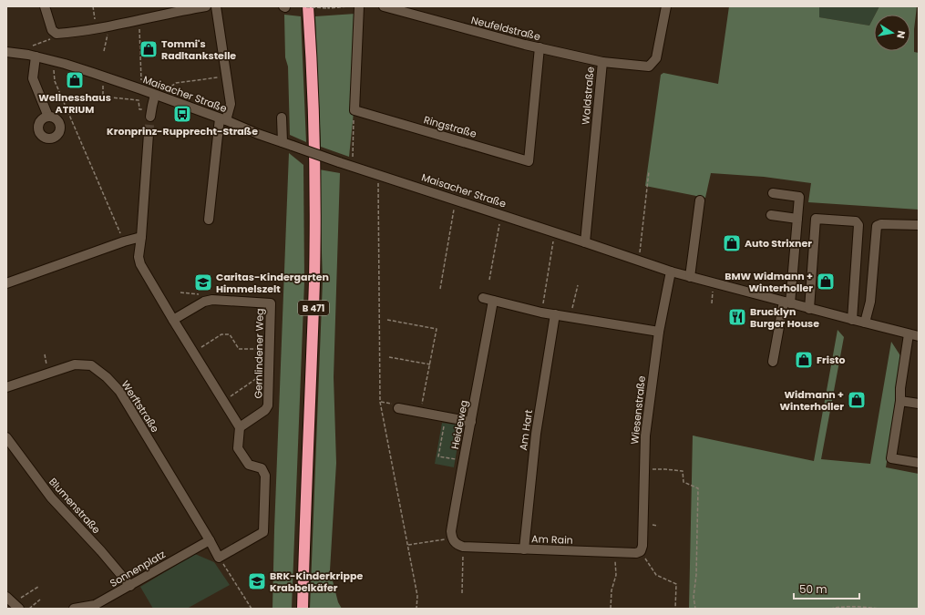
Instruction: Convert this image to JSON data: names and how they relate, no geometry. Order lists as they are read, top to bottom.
{
  "streets": {
    "highway": ["B 471"],
    "street": [
      "Neufeldstraße",
      "Maisacher Straße",
      "Waldstraße",
      "Ringstraße",
      "Gernlindener Weg",
      "Werftstraße",
      "Wiesenstraße",
      "Heideweg",
      "Am Hart",
      "Blumenstraße",
      "Am Rain",
      "Sonnenplatz"
    ]
  },
  "crossings": [
    ["Neufeldstraße", "Waldstraße"],
    ["Neufeldstraße", "Ringstraße"],
    ["Maisacher Straße", "Waldstraße"],
    ["Maisacher Straße", "Wiesenstraße"],
    ["Werftstraße", "Sonnenplatz"],
    ["Wiesenstraße", "Am Rain"],
    ["Am Hart", "Am Rain"],
    ["Blumenstraße", "Sonnenplatz"]
  ],
  "places": {
    "shop": [
      "Tommi's Radltankstelle",
      "Wellnesshaus ATRIUM",
      "Auto Strixner",
      "BMW Widmann + Winterholler",
      "Fristo",
      "Widmann + Winterholler"
    ],
    "bus stop": ["Kronprinz-Rupprecht-Straße"],
    "school or university": ["Caritas-Kindergarten Himmelszelt", "BRK-Kinderkrippe Krabbelkäfer"],
    "restaurant": ["Brucklyn Burger House"]
  },
  "scale_bar": "50 m",
  "north": "right"
}
